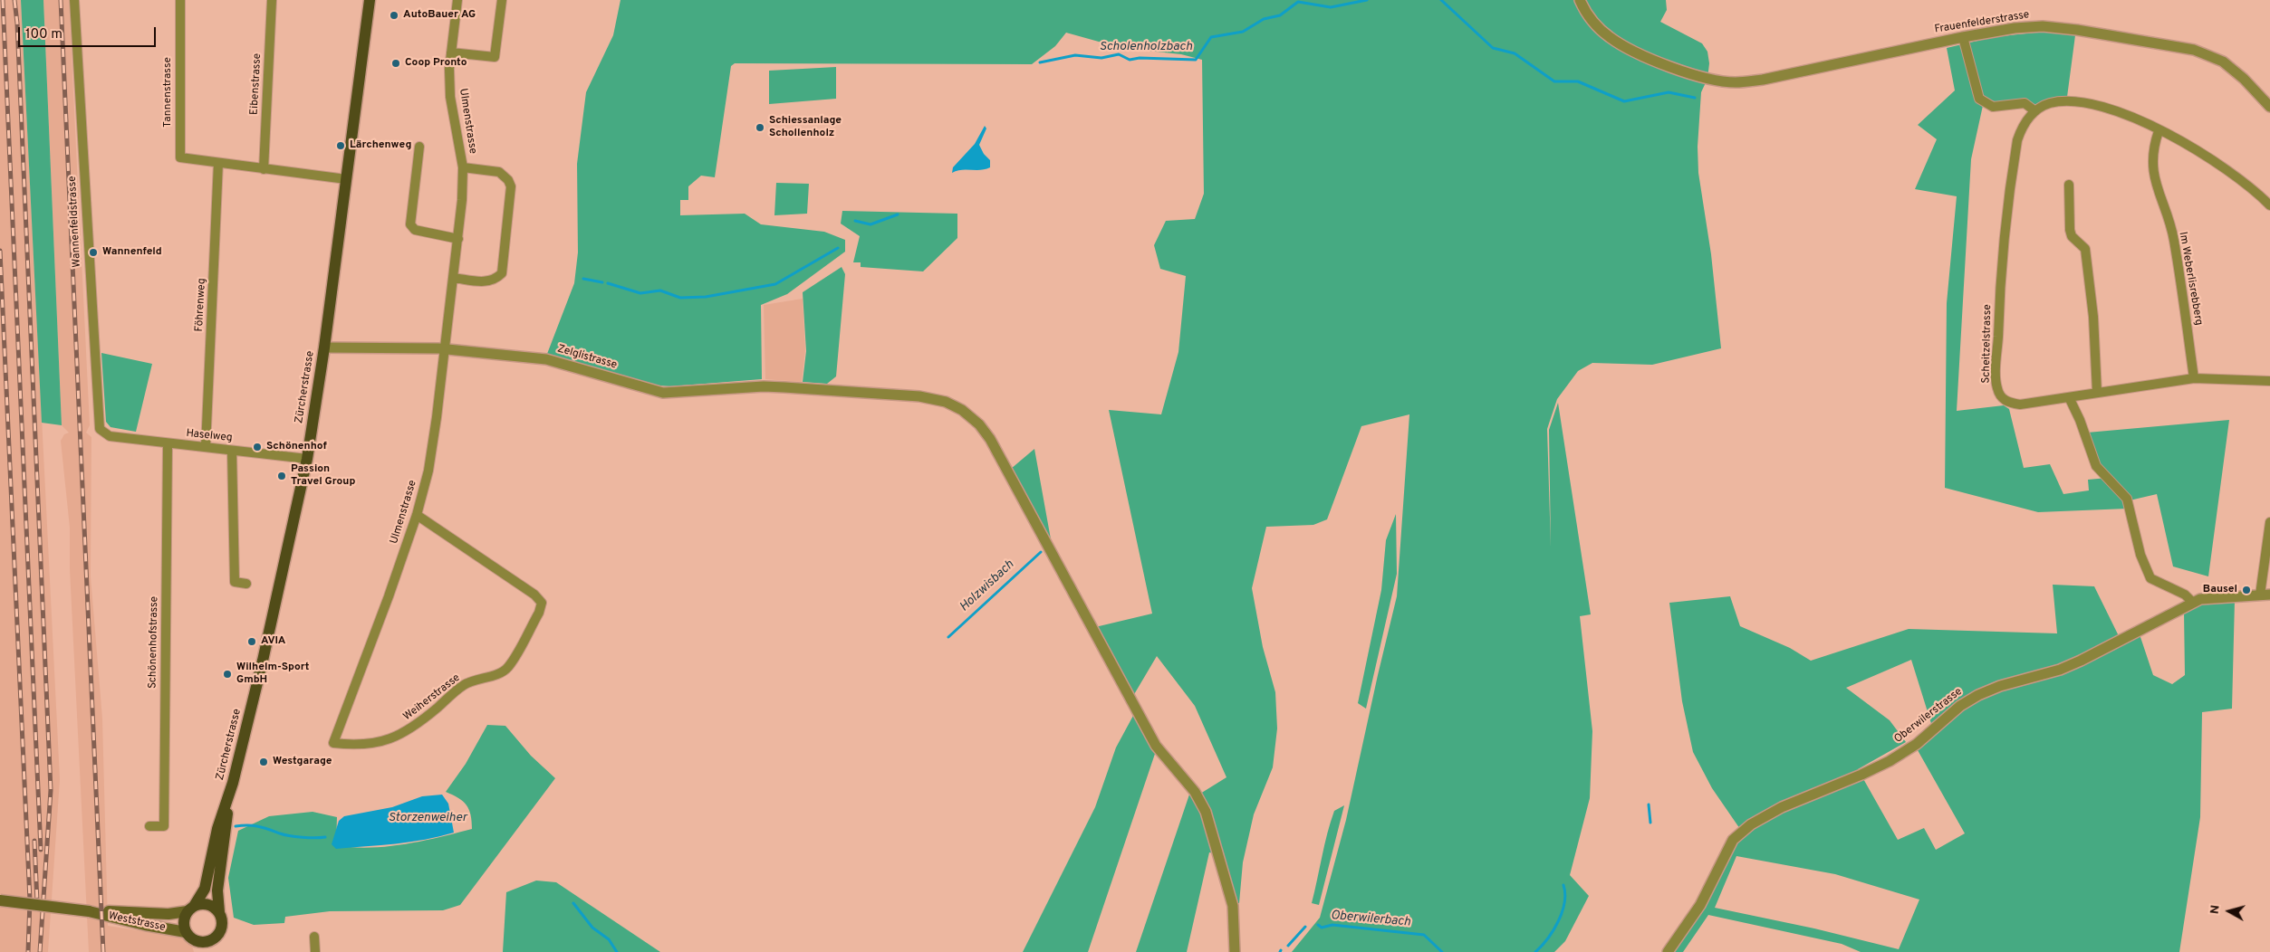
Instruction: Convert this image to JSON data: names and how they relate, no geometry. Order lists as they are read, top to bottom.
{
  "streets": {
    "main road": ["Zürcherstrasse", "Weststrasse"],
    "street": [
      "Frauenfelderstrasse",
      "Eibenstrasse",
      "Tannenstrasse",
      "Ulmenstrasse",
      "Wannenfeldstrasse",
      "Im Weberlisrebberg",
      "Föhrenweg",
      "Scheitzelstrasse",
      "Zelglistrasse",
      "Haselweg",
      "Schönenhofstrasse",
      "Weiherstrasse",
      "Oberwilerstrasse"
    ]
  },
  "crossings": [
    ["Tannenstrasse", "Föhrenweg"],
    ["Ulmenstrasse", "Zelglistrasse"],
    ["Ulmenstrasse", "Weiherstrasse"],
    ["Wannenfeldstrasse", "Haselweg"],
    ["Im Weberlisrebberg", "Scheitzelstrasse"],
    ["Föhrenweg", "Haselweg"],
    ["Zelglistrasse", "Zürcherstrasse"],
    ["Zürcherstrasse", "Haselweg"],
    ["Zürcherstrasse", "Weststrasse"],
    ["Haselweg", "Schönenhofstrasse"]
  ],
  "water": [
    "Scholenholzbach",
    "Holzwisbach",
    "Storzenweiher",
    "Oberwilerbach"
  ],
  "places": [
    "AutoBauer AG",
    "Coop Pronto",
    "Schiessanlage Schollenholz",
    "Lärchenweg",
    "Wannenfeld",
    "Schönenhof",
    "Passion Travel Group",
    "Bausel",
    "AVIA",
    "Wilhelm-Sport GmbH",
    "Westgarage"
  ],
  "scale_bar": "100 m",
  "north": "left"
}
